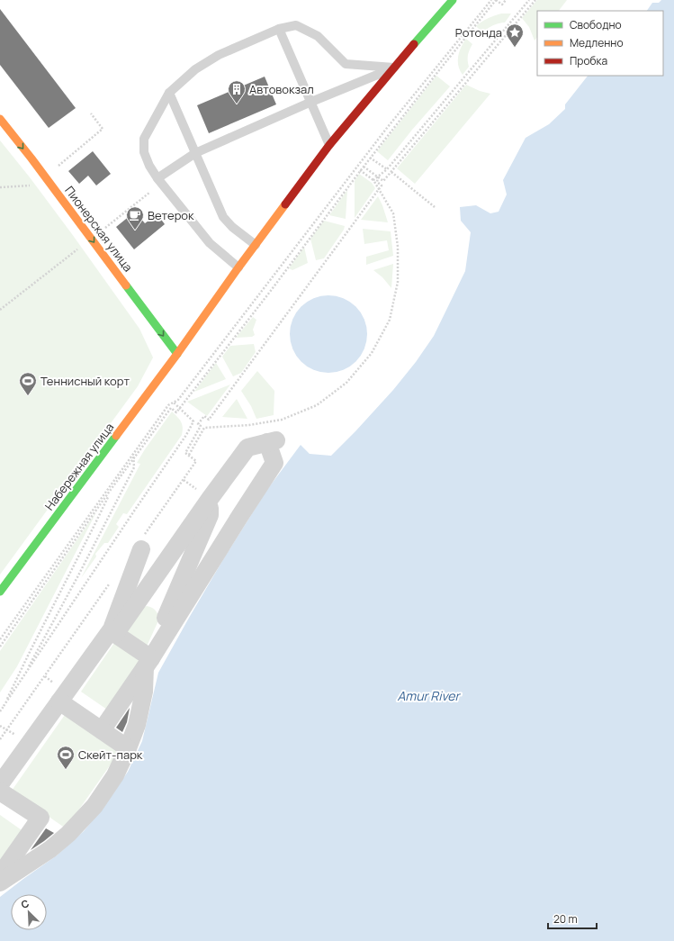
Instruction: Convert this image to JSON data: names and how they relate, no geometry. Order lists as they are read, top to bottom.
{
  "streets": {
    "street": ["Пионерская улица", "Набережная улица"]
  },
  "crossings": [
    ["Пионерская улица", "Набережная улица"]
  ],
  "one_way": ["Пионерская улица"],
  "water": ["Amur River"],
  "places": {
    "place": ["Ротонда"],
    "building": ["Автовокзал"],
    "cafe": ["Ветерок"],
    "sports": ["Теннисный корт", "Скейт-парк"]
  },
  "legend": ["Свободно", "Медленно", "Пробка"],
  "scale_bar": "20 m",
  "north": "top left"
}
